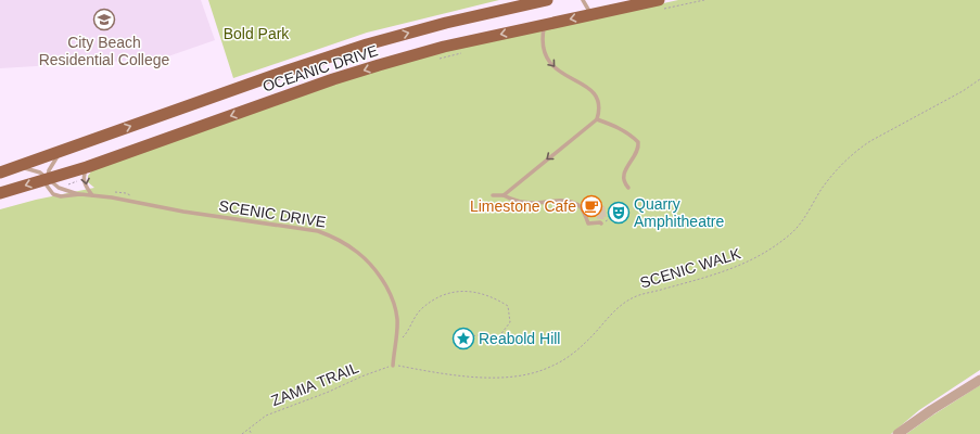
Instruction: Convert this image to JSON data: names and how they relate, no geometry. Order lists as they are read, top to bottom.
{
  "streets": {
    "main road": ["OCEANIC DRIVE"],
    "lane": ["SCENIC DRIVE"],
    "path": ["SCENIC WALK", "ZAMIA TRAIL"]
  },
  "crossings": [
    ["OCEANIC DRIVE", "SCENIC DRIVE"],
    ["SCENIC DRIVE", "SCENIC WALK"],
    ["SCENIC DRIVE", "ZAMIA TRAIL"],
    ["SCENIC WALK", "ZAMIA TRAIL"]
  ],
  "parks": ["Bold Park"],
  "places": {
    "school or university": ["City Beach Residential College"],
    "cafe": ["Limestone Cafe"],
    "theatre": ["Quarry Amphitheatre"],
    "place": ["Reabold Hill"]
  }
}
